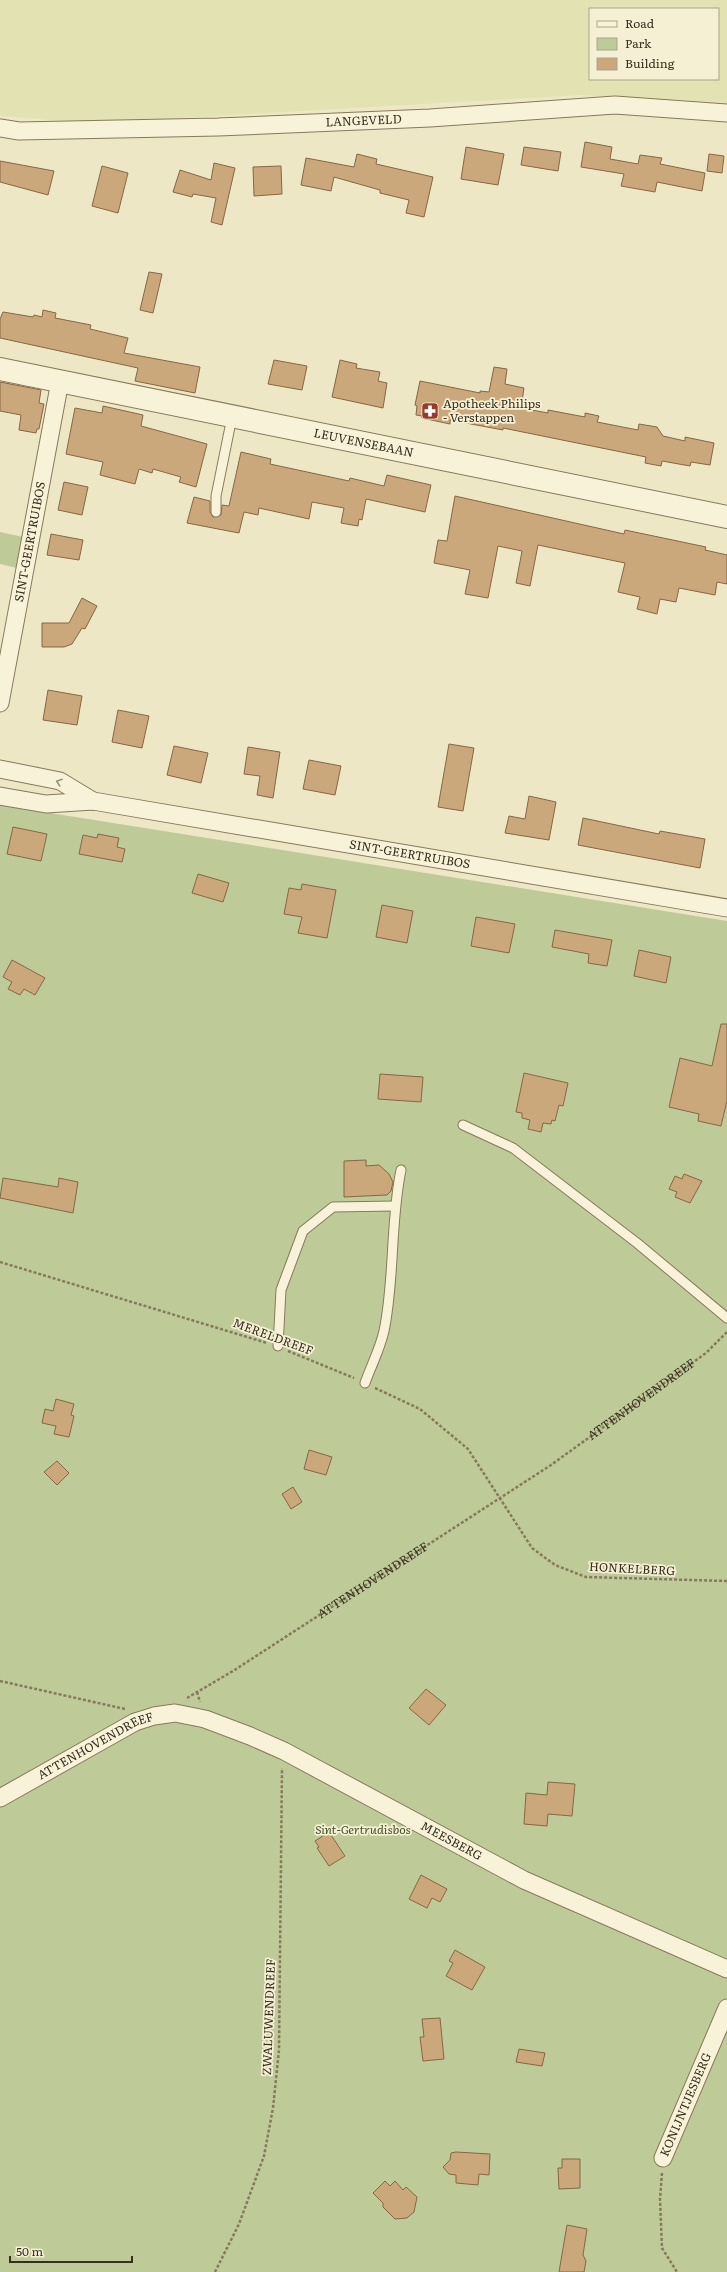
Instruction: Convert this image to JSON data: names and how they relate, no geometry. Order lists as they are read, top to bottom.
{
  "streets": {
    "street": [
      "LANGEVELD",
      "LEUVENSEBAAN",
      "SINT-GEERTRUIBOS",
      "ATTENHOVENDREEF",
      "MEESBERG",
      "KONIJNTJESBERG"
    ],
    "path": ["MERELDREEF", "HONKELBERG", "ZWALUWENDREEF"]
  },
  "crossings": [
    ["LEUVENSEBAAN", "SINT-GEERTRUIBOS"],
    ["MERELDREEF", "ATTENHOVENDREEF"],
    ["MERELDREEF", "HONKELBERG"],
    ["ATTENHOVENDREEF", "HONKELBERG"],
    ["ATTENHOVENDREEF", "MEESBERG"],
    ["MEESBERG", "ZWALUWENDREEF"]
  ],
  "parks": ["Sint-Gertrudisbos"],
  "places": {
    "pharmacy": ["Apotheek Philips - Verstappen"]
  },
  "legend": ["Road", "Park", "Building"],
  "scale_bar": "50 m"
}
